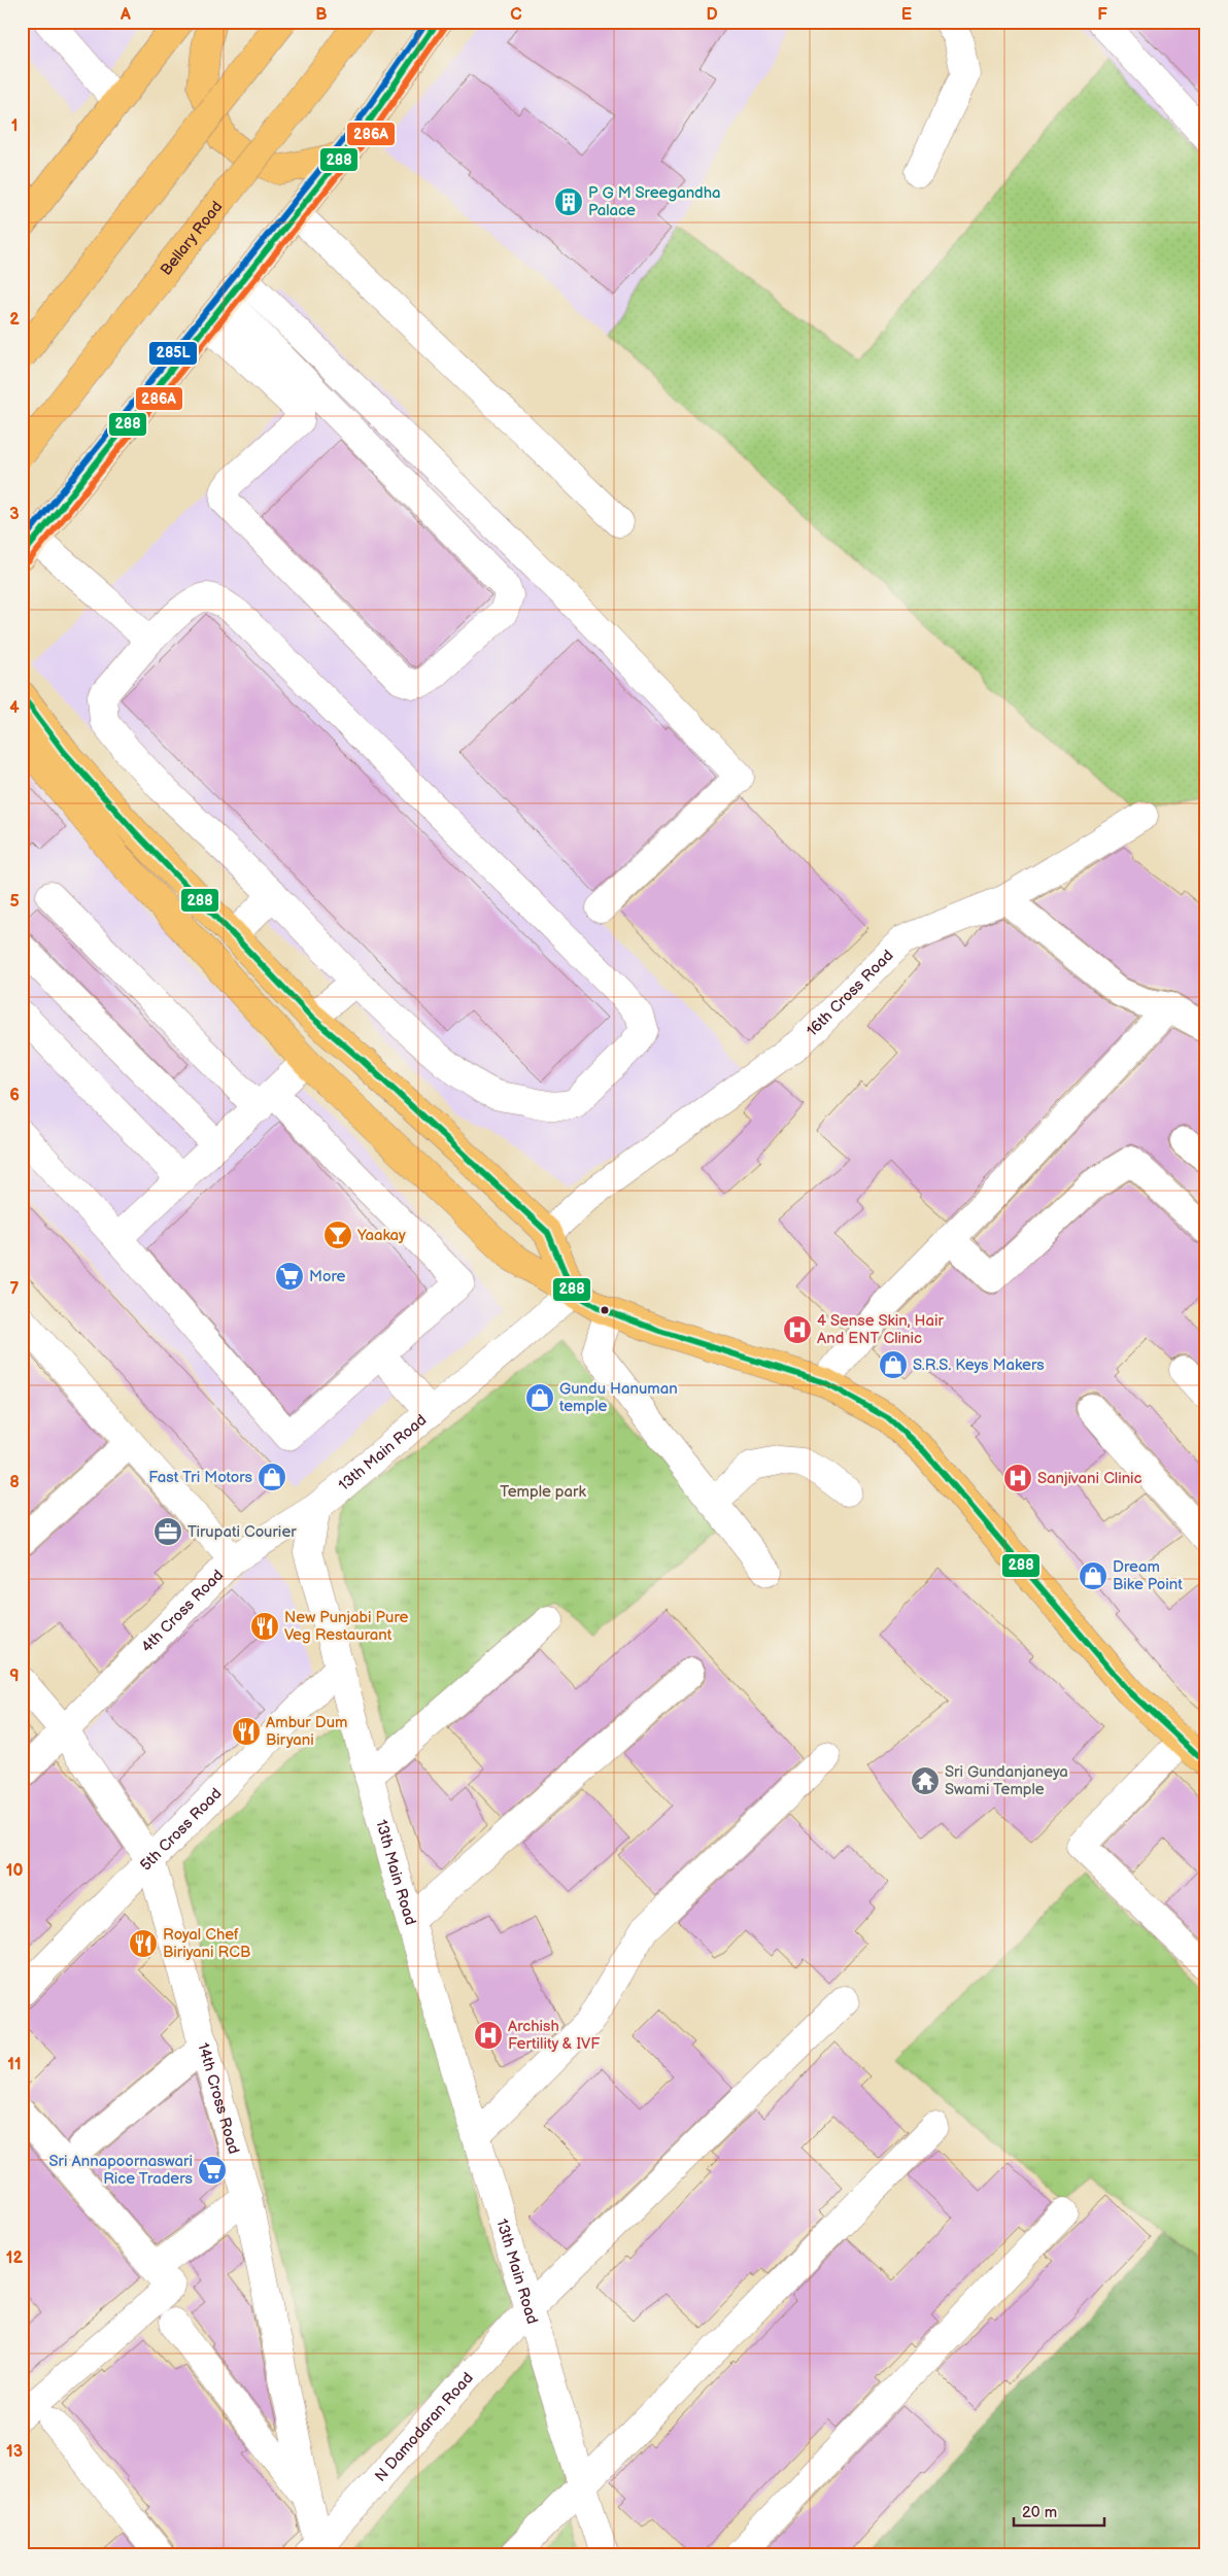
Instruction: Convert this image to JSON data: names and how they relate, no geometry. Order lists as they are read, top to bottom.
{
  "streets": {
    "main road": ["Bellary Road"],
    "street": [
      "16th Cross Road",
      "13th Main Road",
      "4th Cross Road",
      "5th Cross Road",
      "14th Cross Road",
      "N Damodaran Road"
    ]
  },
  "crossings": [
    ["13th Main Road", "4th Cross Road"],
    ["13th Main Road", "5th Cross Road"],
    ["13th Main Road", "N Damodaran Road"],
    ["4th Cross Road", "14th Cross Road"],
    ["5th Cross Road", "14th Cross Road"],
    ["14th Cross Road", "N Damodaran Road"]
  ],
  "parks": ["Temple park"],
  "places": {
    "building": ["P G M Sreegandha Palace"],
    "bar": ["Yaakay"],
    "supermarket": ["More", "Sri Annapoornaswari Rice Traders"],
    "hospital": ["4 Sense Skin, Hair And ENT Clinic", "Sanjivani Clinic", "Archish Fertility & IVF"],
    "shop": [
      "S.R.S. Keys Makers",
      "Gundu Hanuman temple",
      "Fast Tri Motors",
      "Dream Bike Point"
    ],
    "office": ["Tirupati Courier"],
    "restaurant": ["New Punjabi Pure Veg Restaurant", "Ambur Dum Biryani", "Royal Chef Biriyani RCB"],
    "temple": ["Sri Gundanjaneya Swami Temple"]
  },
  "lines": ["transit line 288", "transit line 285L", "transit line 286A"],
  "scale_bar": "20 m",
  "grid": {
    "columns": [
      "A",
      "B",
      "C",
      "D",
      "E",
      "F"
    ],
    "rows": [
      "1",
      "2",
      "3",
      "4",
      "5",
      "6",
      "7",
      "8",
      "9",
      "10",
      "11",
      "12",
      "13"
    ]
  }
}
